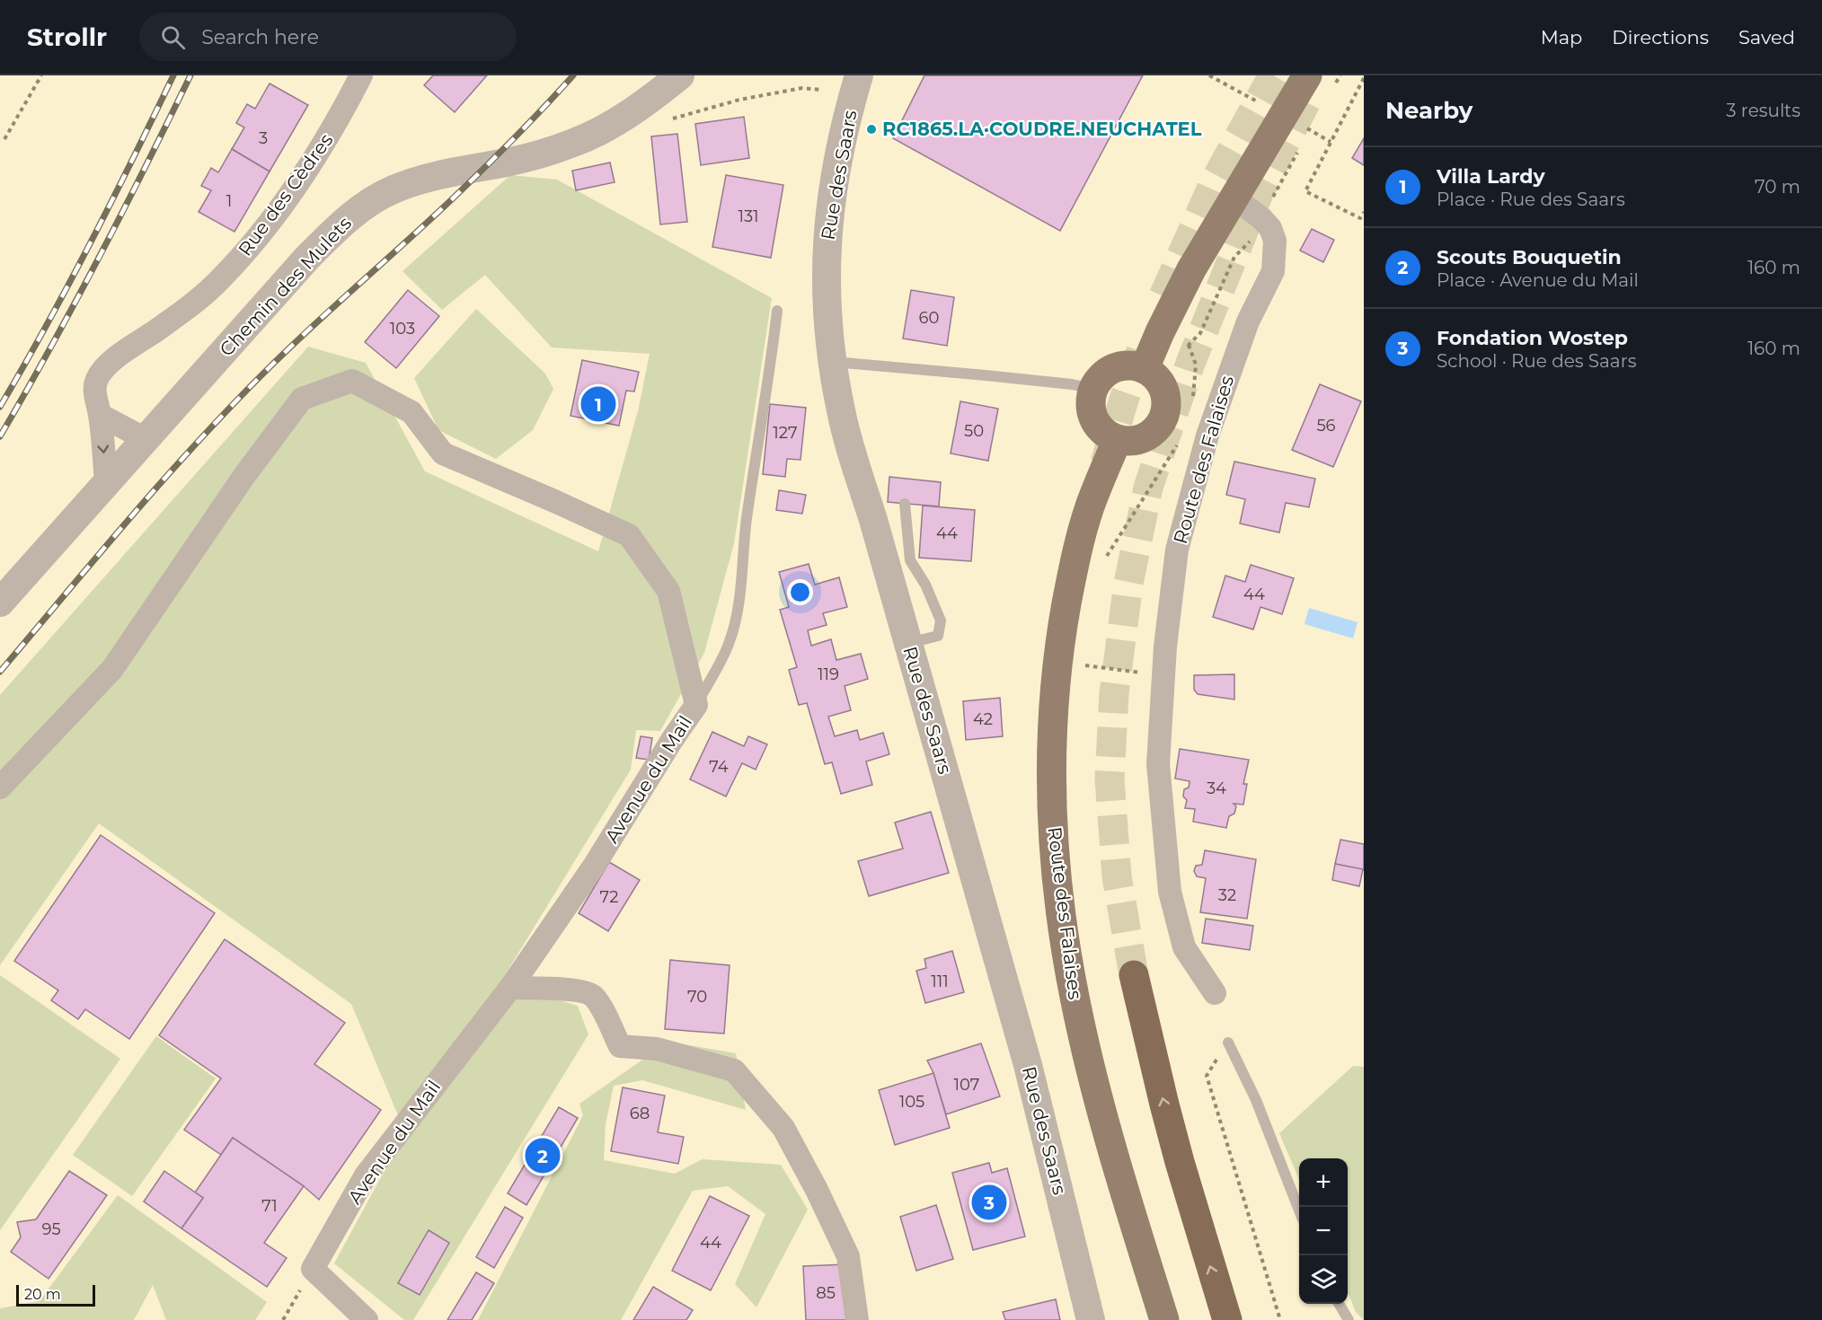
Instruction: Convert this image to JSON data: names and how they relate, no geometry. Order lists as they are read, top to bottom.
{
  "streets": {
    "main road": ["Route des Falaises"],
    "street": [
      "Rue des Saars",
      "Rue des Cèdres",
      "Chemin des Mulets",
      "Avenue du Mail"
    ]
  },
  "crossings": [
    ["Rue des Cèdres", "Chemin des Mulets"]
  ],
  "places": ["RC1865.LA·COUDRE.NEUCHATEL"],
  "house_numbers": [
    "3",
    "1",
    "131",
    "60",
    "103",
    "56",
    "50",
    "127",
    "44",
    "44",
    "119",
    "42",
    "74",
    "34",
    "32",
    "72",
    "111",
    "70",
    "107",
    "105",
    "68",
    "71",
    "95",
    "44",
    "85"
  ],
  "scale_bar": "20 m",
  "page": {
    "header": "Strollr",
    "search": "Search here",
    "nav": ["Map", "Directions", "Saved"],
    "heading": ["Nearby", "3 results"],
    "list": [
      {
        "mark": "1",
        "name": "Villa Lardy",
        "note": "Place · Rue des Saars",
        "value": "70 m"
      },
      {
        "mark": "2",
        "name": "Scouts Bouquetin",
        "note": "Place · Avenue du Mail",
        "value": "160 m"
      },
      {
        "mark": "3",
        "name": "Fondation Wostep",
        "note": "School · Rue des Saars",
        "value": "160 m"
      }
    ],
    "pins": ["1", "2", "3"],
    "map_buttons": ["+", "−"],
    "scale": "20 m"
  }
}
